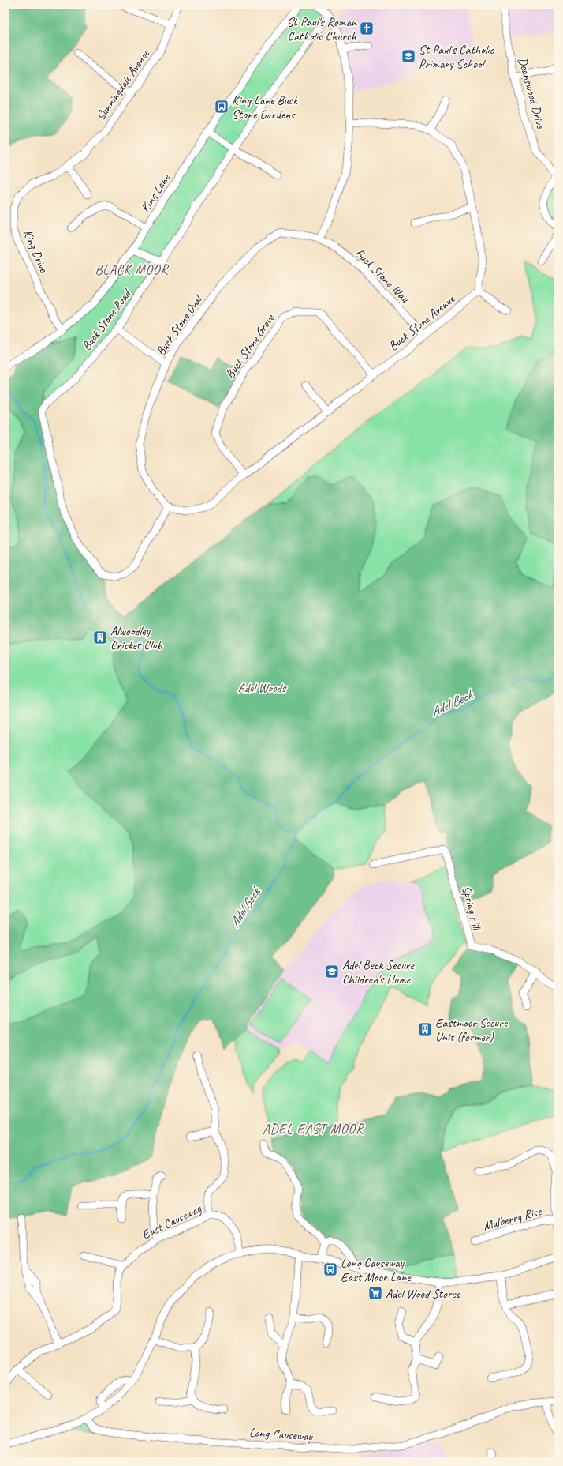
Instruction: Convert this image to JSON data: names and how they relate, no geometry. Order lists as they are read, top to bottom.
{
  "streets": {
    "street": [
      "Sunningdale Avenue",
      "Deanswood Drive",
      "King Lane",
      "King Drive",
      "Buck Stone Way",
      "Buck Stone Road",
      "Buck Stone Avenue",
      "Buck Stone Oval",
      "Buck Stone Grove",
      "Spring Hill",
      "Mulberry Rise",
      "East Causeway",
      "Long Causeway"
    ]
  },
  "crossings": [
    ["Sunningdale Avenue", "King Drive"],
    ["King Lane", "King Drive"],
    ["Buck Stone Way", "Buck Stone Avenue"],
    ["Buck Stone Way", "Buck Stone Oval"],
    ["Buck Stone Road", "Buck Stone Avenue"],
    ["Buck Stone Road", "Buck Stone Oval"],
    ["Buck Stone Avenue", "Buck Stone Oval"],
    ["Buck Stone Avenue", "Buck Stone Grove"]
  ],
  "districts": ["BLACK MOOR", "ADEL EAST MOOR"],
  "water": ["Adel Beck"],
  "parks": ["Adel Woods"],
  "places": {
    "church": ["St Paul's Roman Catholic Church"],
    "school or university": ["St Paul's Catholic Primary School", "Adel Beck Secure Children's Home"],
    "bus stop": ["King Lane Buck Stone Gardens", "Long Causeway East Moor Lane"],
    "building": ["Alwoodley Cricket Club", "Eastmoor Secure Unit (former)"],
    "supermarket": ["Adel Wood Stores"]
  }
}
